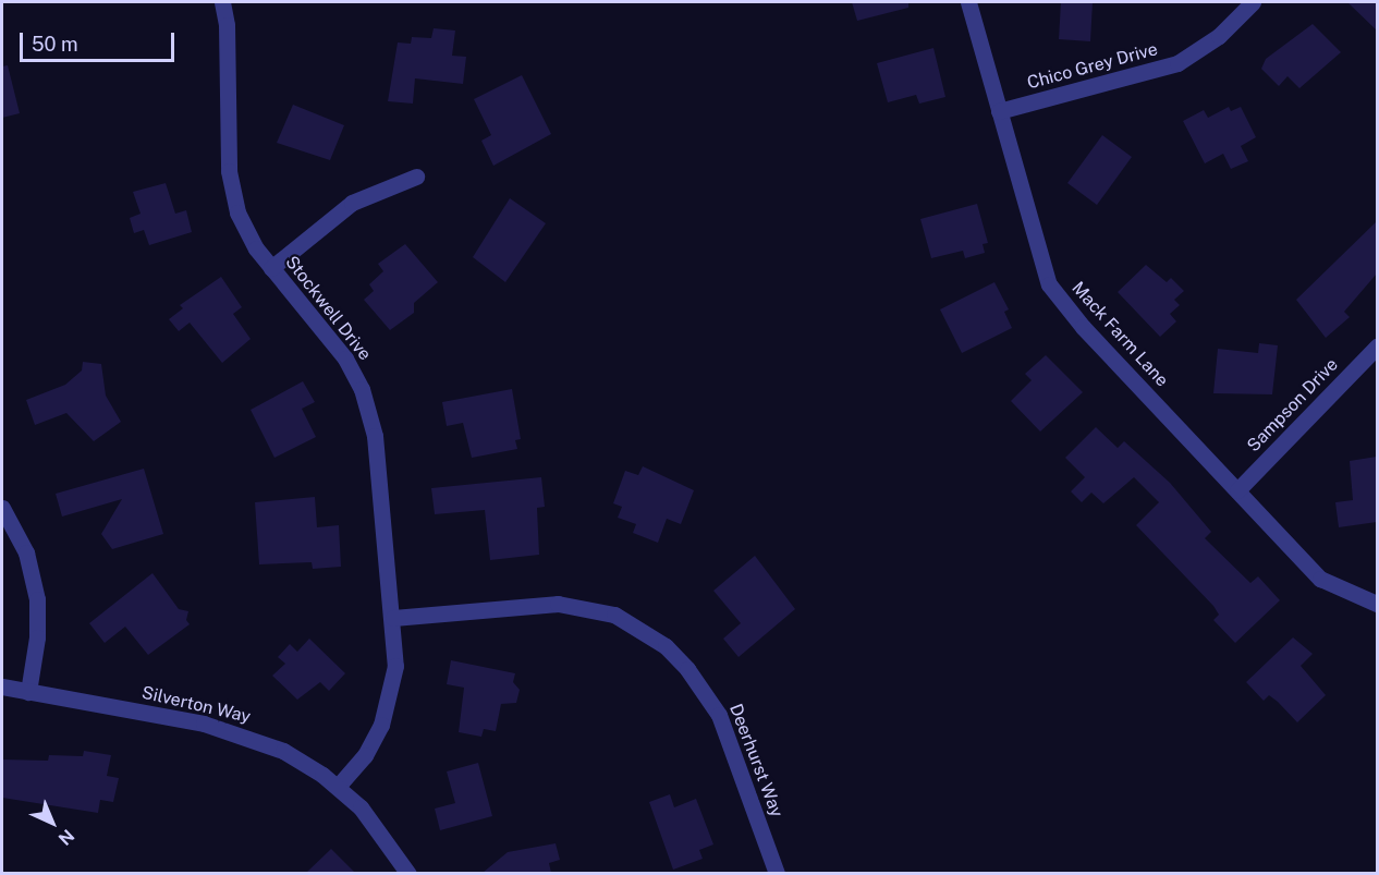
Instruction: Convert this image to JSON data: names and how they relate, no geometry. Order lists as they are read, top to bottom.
{
  "streets": {
    "street": [
      "Chico Grey Drive",
      "Stockwell Drive",
      "Mack Farm Lane",
      "Sampson Drive",
      "Silverton Way",
      "Deerhurst Way"
    ]
  },
  "crossings": [
    ["Chico Grey Drive", "Mack Farm Lane"],
    ["Stockwell Drive", "Silverton Way"],
    ["Stockwell Drive", "Deerhurst Way"],
    ["Mack Farm Lane", "Sampson Drive"]
  ],
  "scale_bar": "50 m",
  "north": "bottom right"
}
